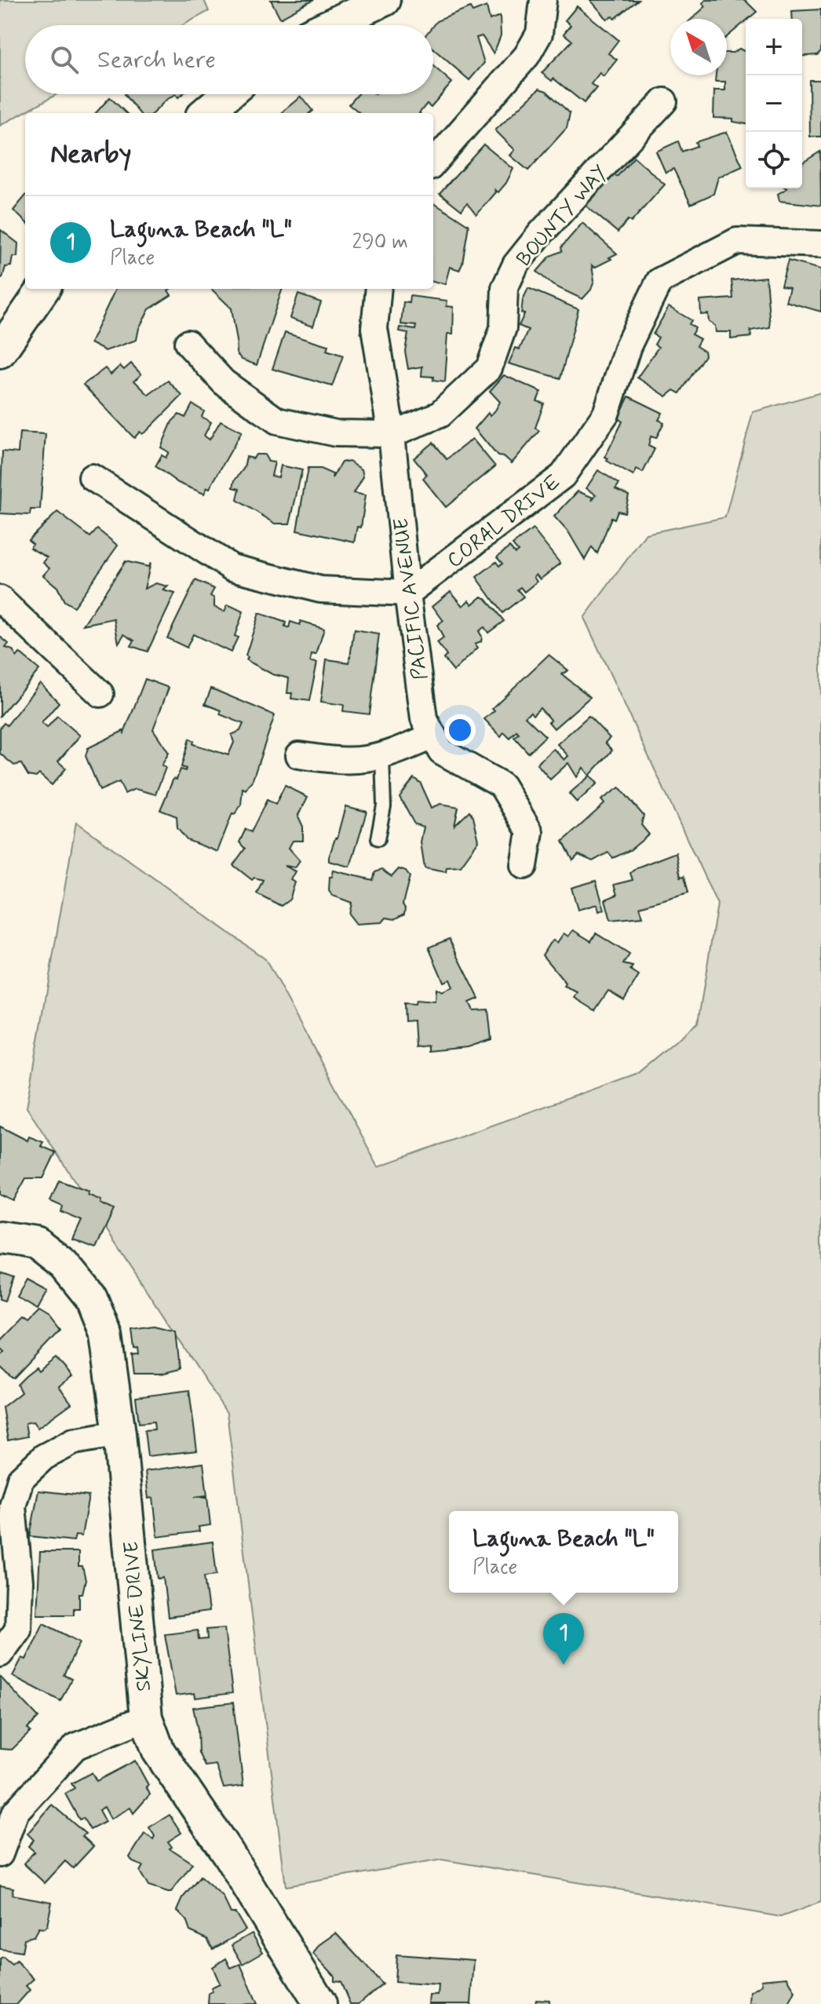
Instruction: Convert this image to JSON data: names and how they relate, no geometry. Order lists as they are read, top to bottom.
{
  "streets": {
    "street": [
      "BOUNTY WAY",
      "CORAL DRIVE",
      "PACIFIC AVENUE",
      "SKYLINE DRIVE"
    ]
  },
  "crossings": [
    ["BOUNTY WAY", "PACIFIC AVENUE"],
    ["CORAL DRIVE", "PACIFIC AVENUE"]
  ],
  "north": "top left",
  "page": {
    "map_buttons": ["+", "−"],
    "search": "Search here",
    "heading": "Nearby",
    "list": [
      {
        "mark": "1",
        "name": "Laguna Beach \"L\"",
        "note": "Place",
        "value": "290 m"
      }
    ],
    "popup": ["Laguna Beach \"L\"", "Place"],
    "pins": "1"
  }
}
